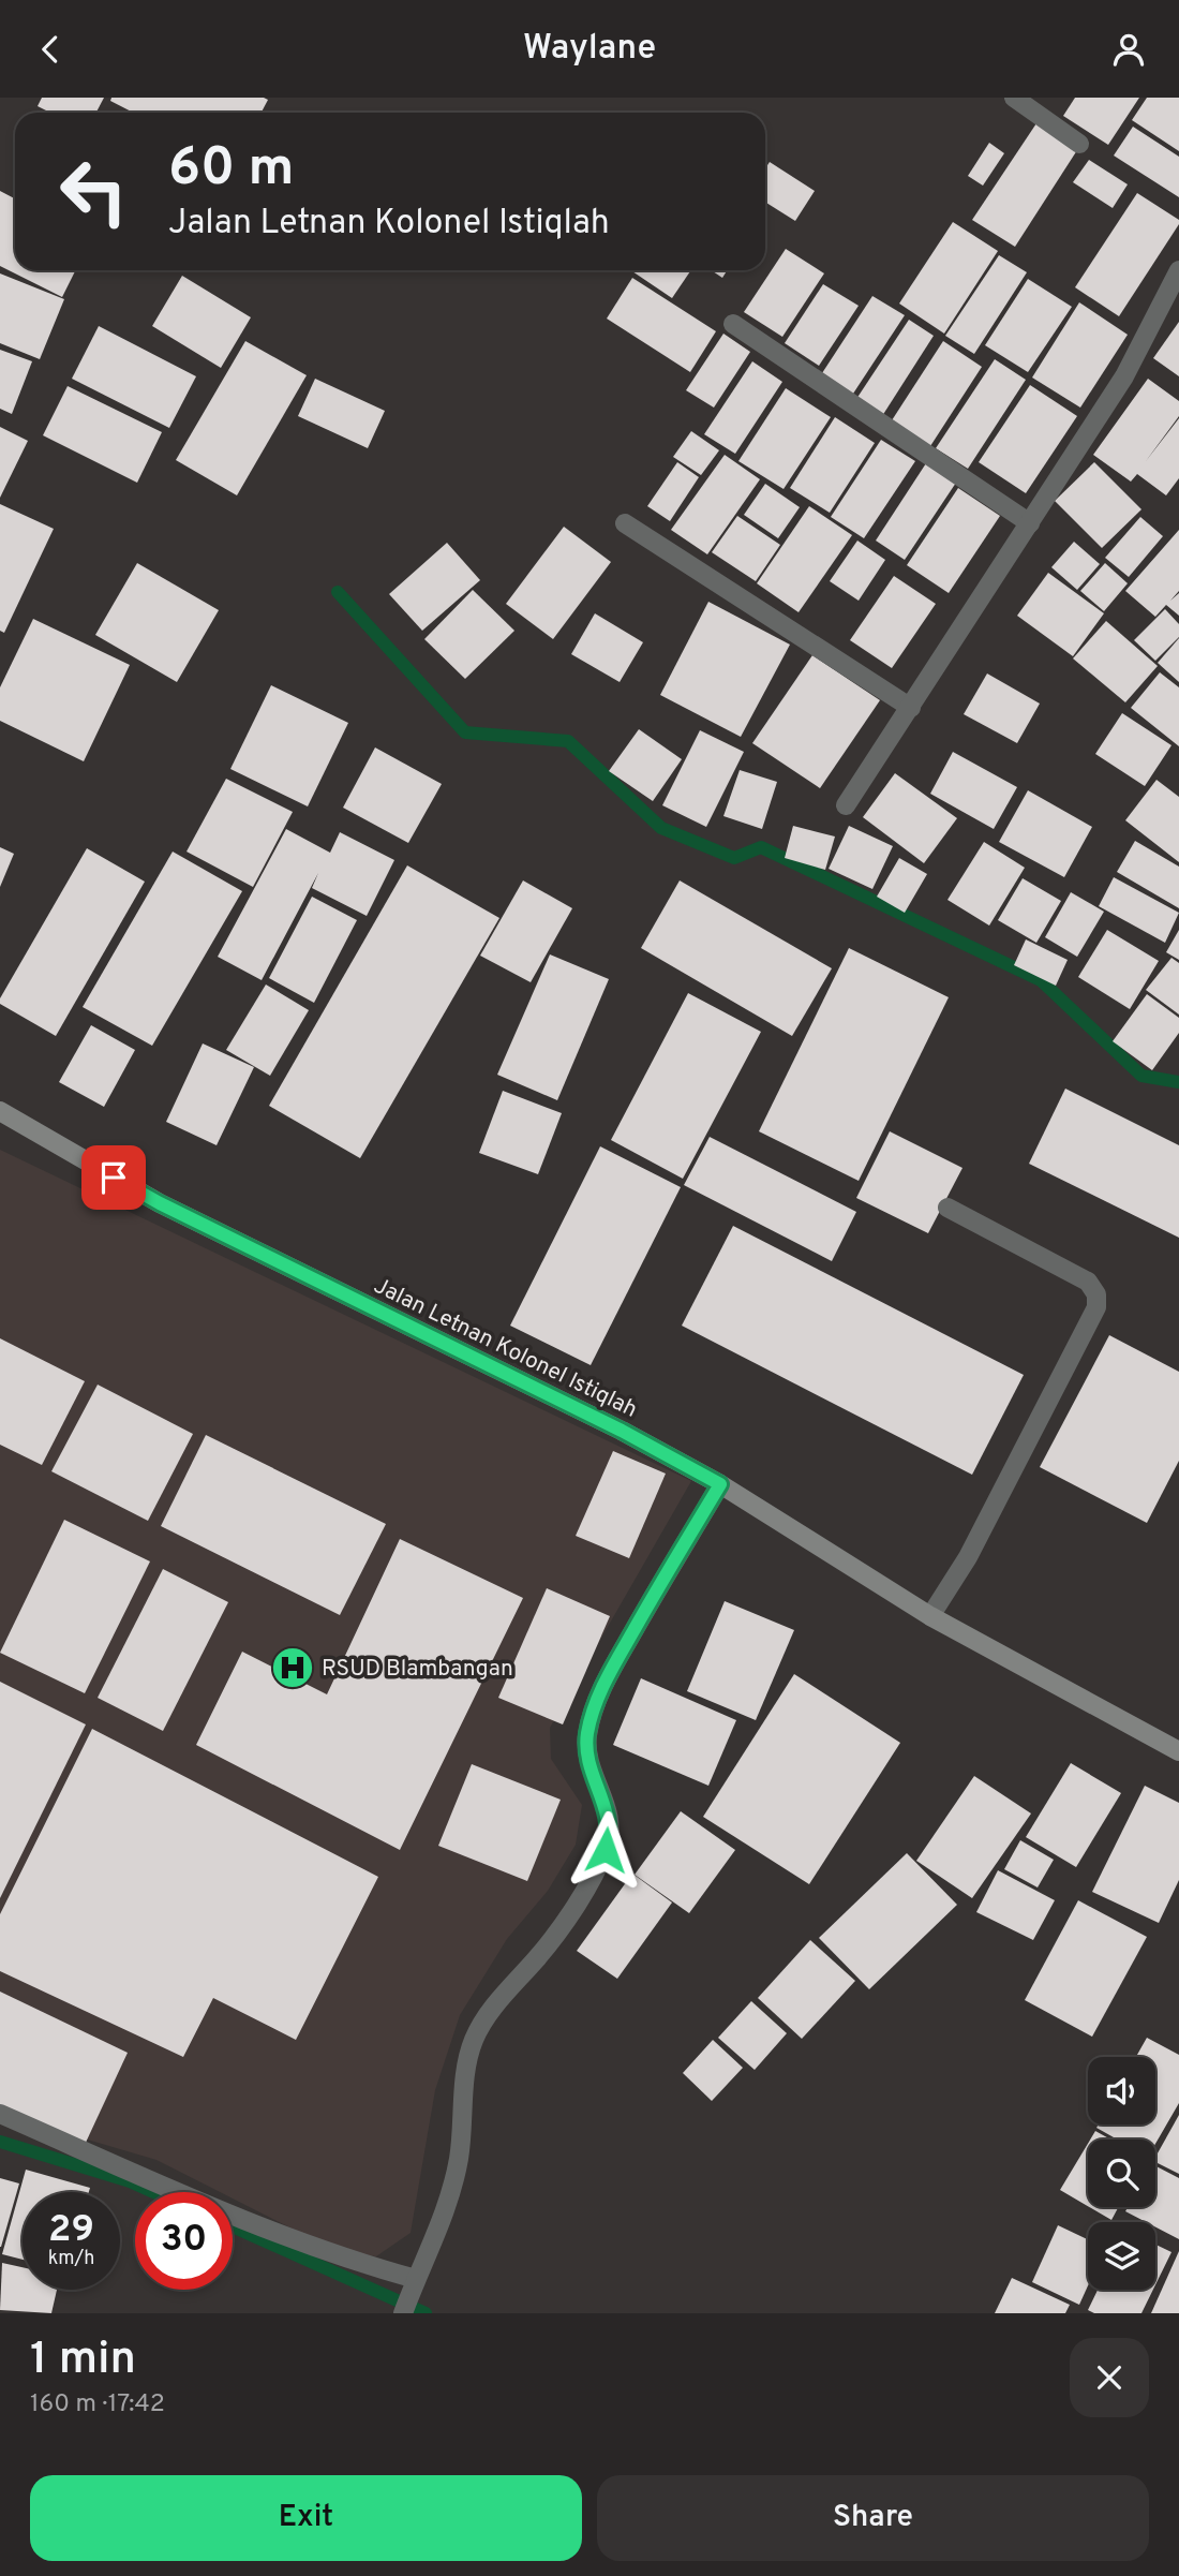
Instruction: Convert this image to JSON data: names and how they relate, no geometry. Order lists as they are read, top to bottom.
{
  "streets": {
    "street": ["Jalan Letnan Kolonel Istiqlah"]
  },
  "places": {
    "hospital": ["RSUD Blambangan"]
  },
  "page": {
    "header": "Waylane",
    "turn": ["60 m", "Jalan Letnan Kolonel Istiqlah"],
    "speed": "29 km/h",
    "limit": "30",
    "heading": ["1 min", "160 m · 17:42"],
    "buttons": ["Exit", "Share"]
  }
}
